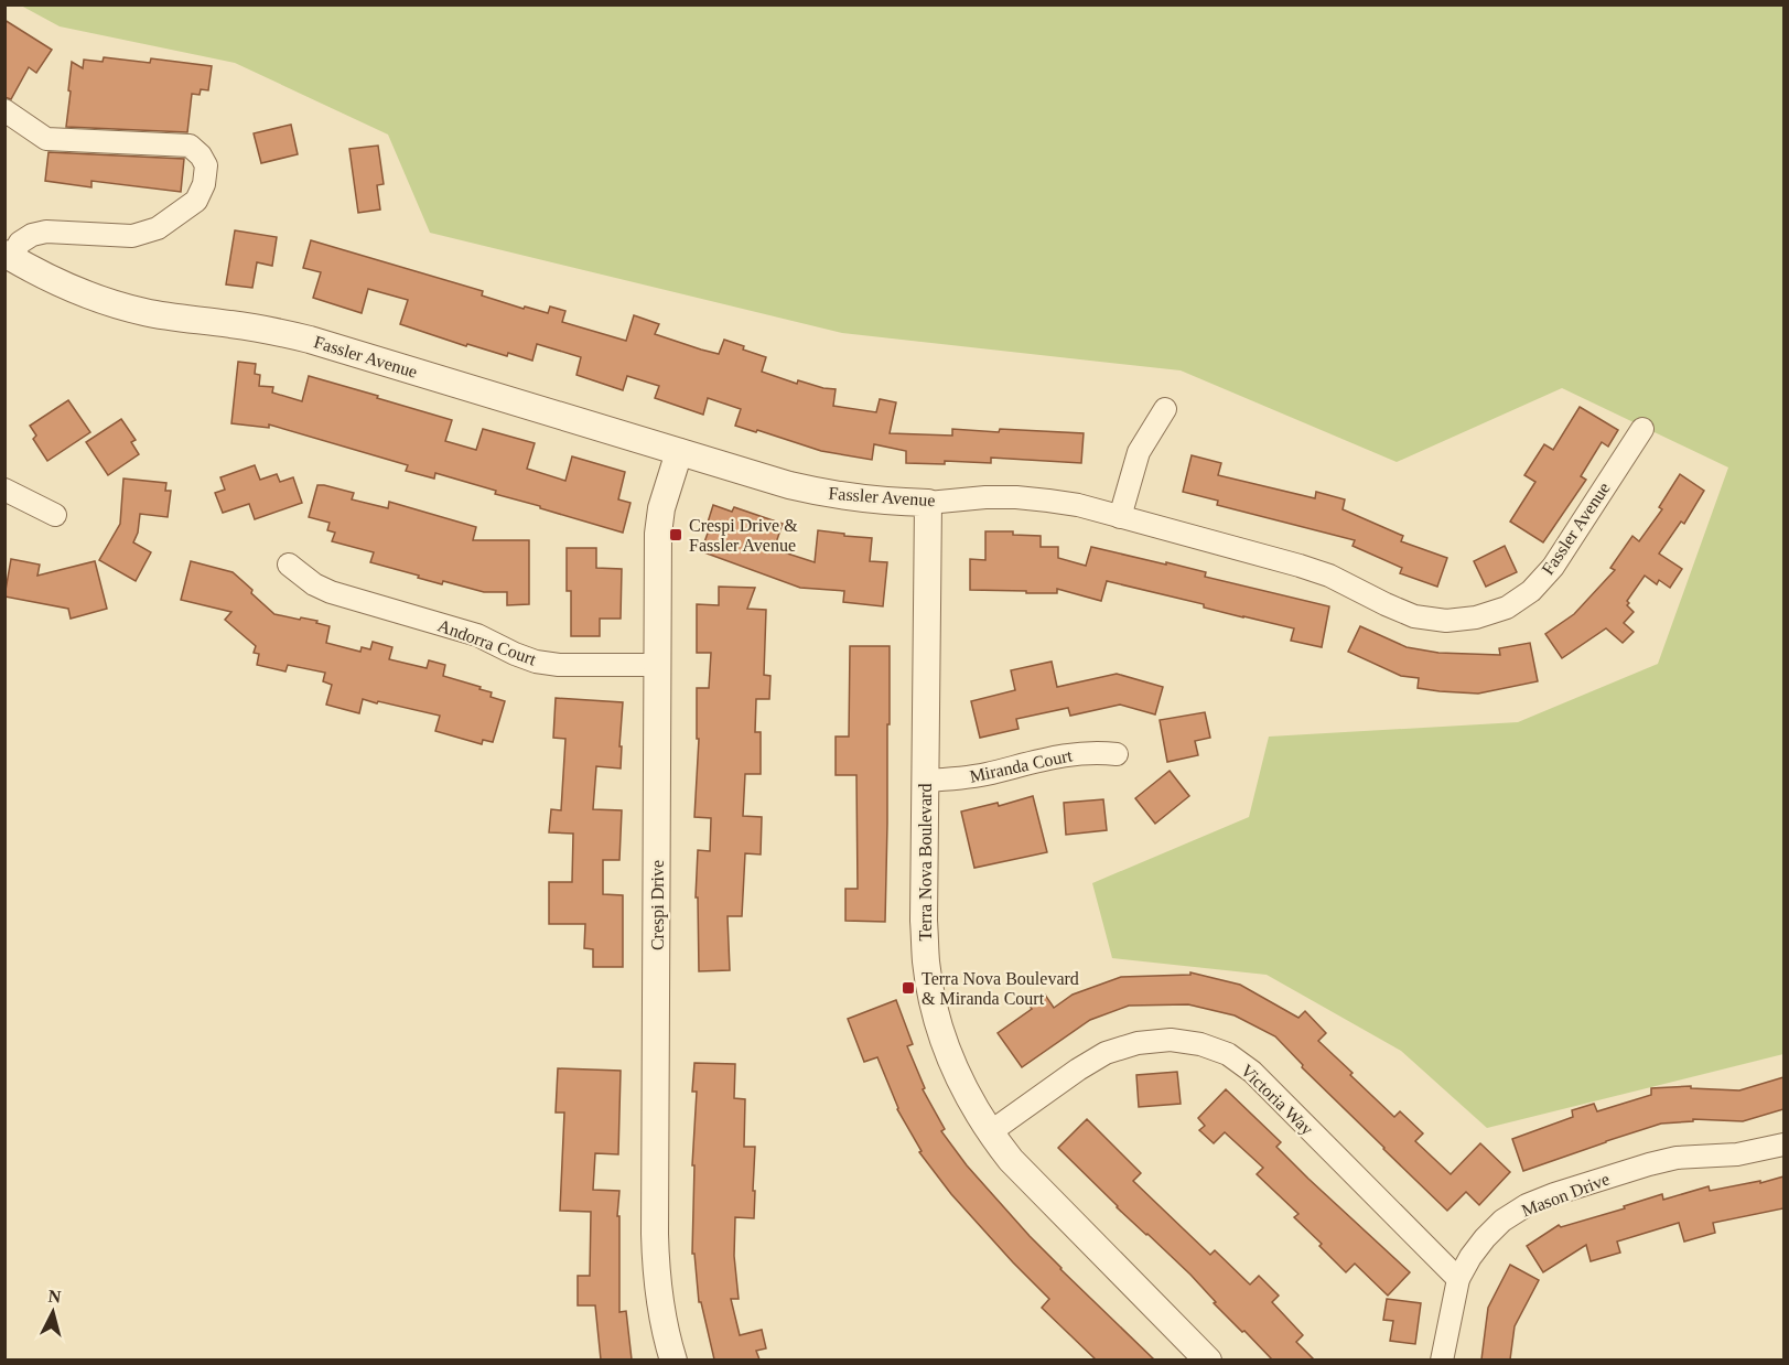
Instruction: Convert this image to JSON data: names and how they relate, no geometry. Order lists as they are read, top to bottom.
{
  "streets": {
    "street": [
      "Fassler Avenue",
      "Andorra Court",
      "Miranda Court",
      "Terra Nova Boulevard",
      "Crespi Drive",
      "Victoria Way",
      "Mason Drive"
    ]
  },
  "crossings": [
    ["Fassler Avenue", "Terra Nova Boulevard"],
    ["Fassler Avenue", "Crespi Drive"],
    ["Andorra Court", "Crespi Drive"],
    ["Miranda Court", "Terra Nova Boulevard"],
    ["Terra Nova Boulevard", "Victoria Way"],
    ["Victoria Way", "Mason Drive"]
  ],
  "places": {
    "transit": ["Crespi Drive & Fassler Avenue", "Terra Nova Boulevard & Miranda Court"]
  },
  "north": "top"
}
